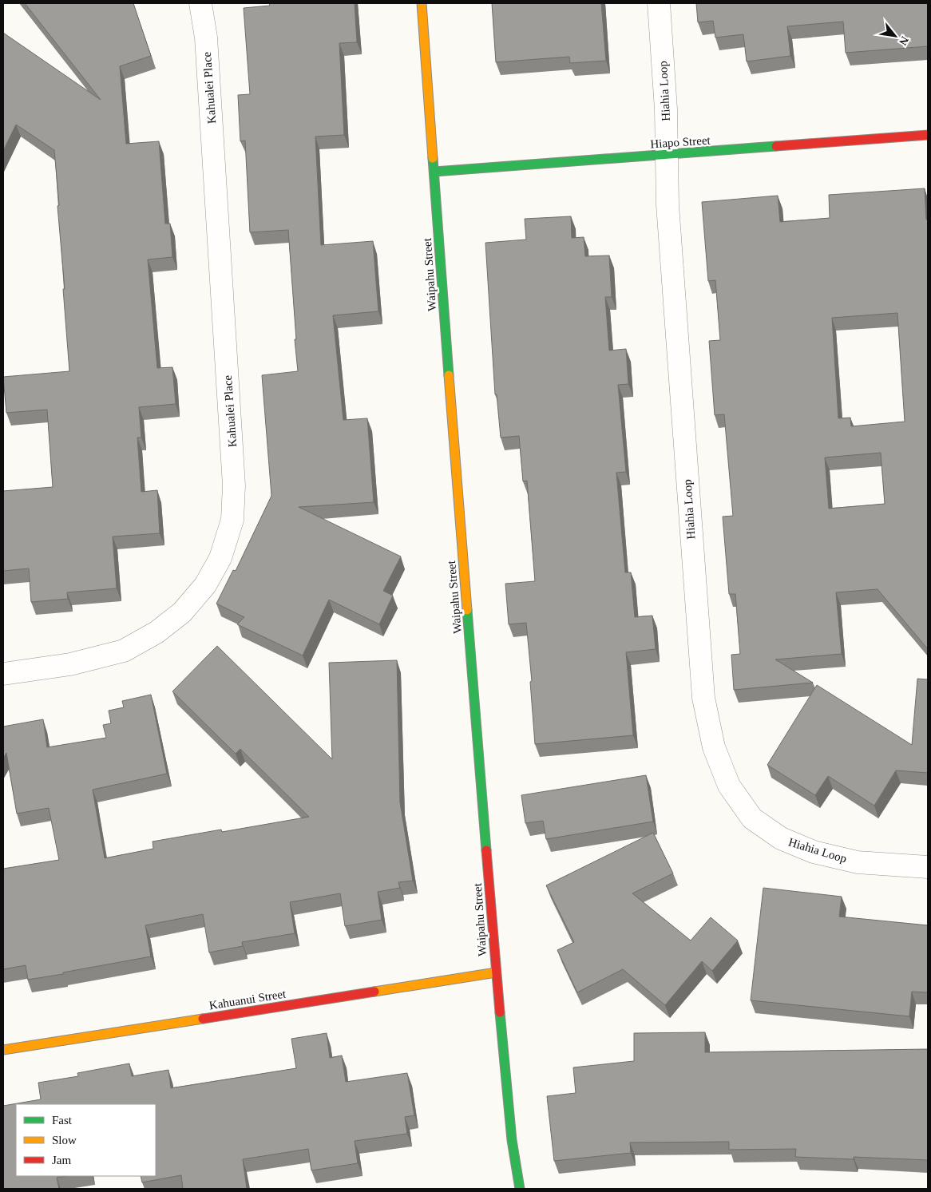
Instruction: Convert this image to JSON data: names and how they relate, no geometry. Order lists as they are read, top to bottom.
{
  "streets": {
    "street": [
      "Kahualei Place",
      "Hiahia Loop",
      "Hiapo Street",
      "Waipahu Street",
      "Kahuanui Street"
    ]
  },
  "crossings": [
    ["Hiahia Loop", "Hiapo Street"],
    ["Hiapo Street", "Waipahu Street"],
    ["Waipahu Street", "Kahuanui Street"]
  ],
  "legend": ["Fast", "Slow", "Jam"],
  "north": "bottom right"
}
